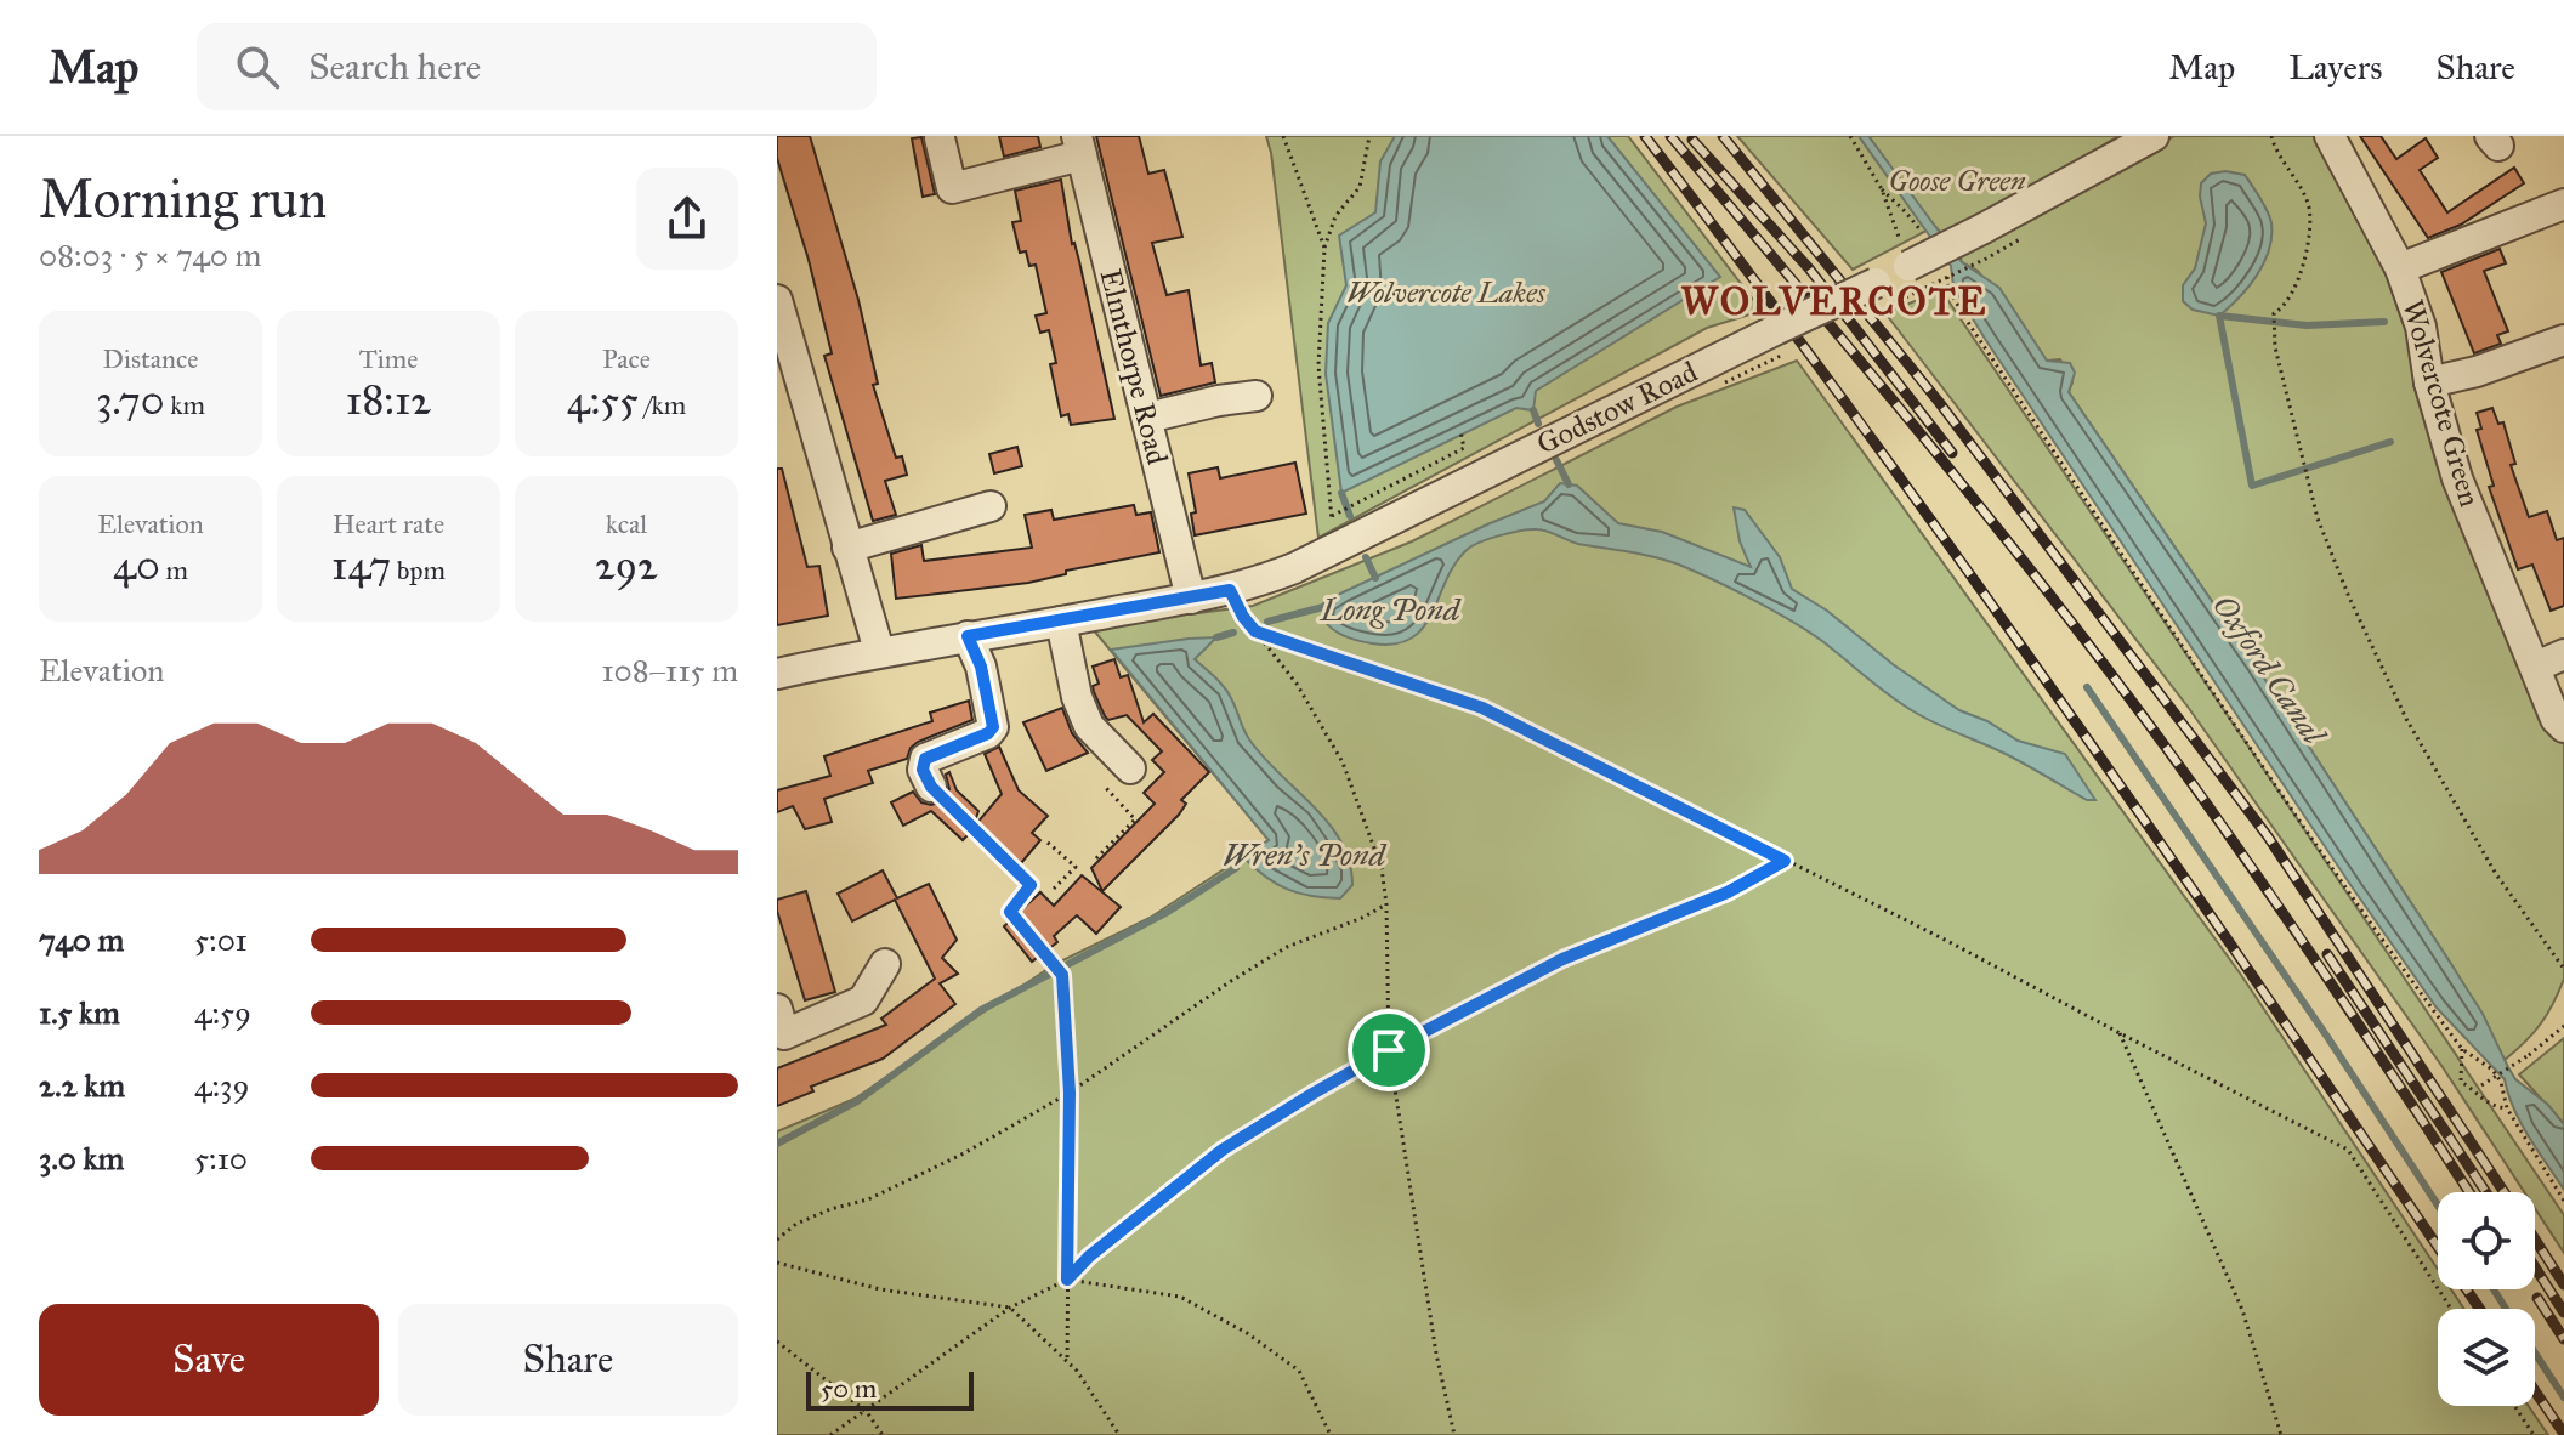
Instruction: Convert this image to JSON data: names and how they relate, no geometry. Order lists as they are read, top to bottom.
{
  "streets": {
    "street": ["Elmthorpe Road", "Wolvercote Green", "Godstow Road"]
  },
  "crossings": [
    ["Elmthorpe Road", "Godstow Road"]
  ],
  "districts": ["WOLVERCOTE"],
  "water": ["Long Pond", "Oxford Canal", "Wren's Pond"],
  "parks": ["Goose Green", "Wolvercote Lakes"],
  "scale_bar": "50 m",
  "page": {
    "header": "Map",
    "search": "Search here",
    "nav": ["Map", "Layers", "Share"],
    "heading": ["Morning run", "08:03 · 5 × 740 m"],
    "stats": [
      ["Distance", "3.70 km"],
      ["Time", "18:12"],
      ["Pace", "4:55 /km"],
      ["Elevation", "40 m"],
      ["Heart rate", "147 bpm"],
      ["kcal", "292"]
    ],
    "chart": ["Elevation", "108–115 m"],
    "list": [
      {
        "name": "740 m",
        "note": "5:01"
      },
      {
        "name": "1.5 km",
        "note": "4:59"
      },
      {
        "name": "2.2 km",
        "note": "4:39"
      },
      {
        "name": "3.0 km",
        "note": "5:10"
      }
    ],
    "buttons": ["Save", "Share"],
    "scale": "50 m"
  }
}
